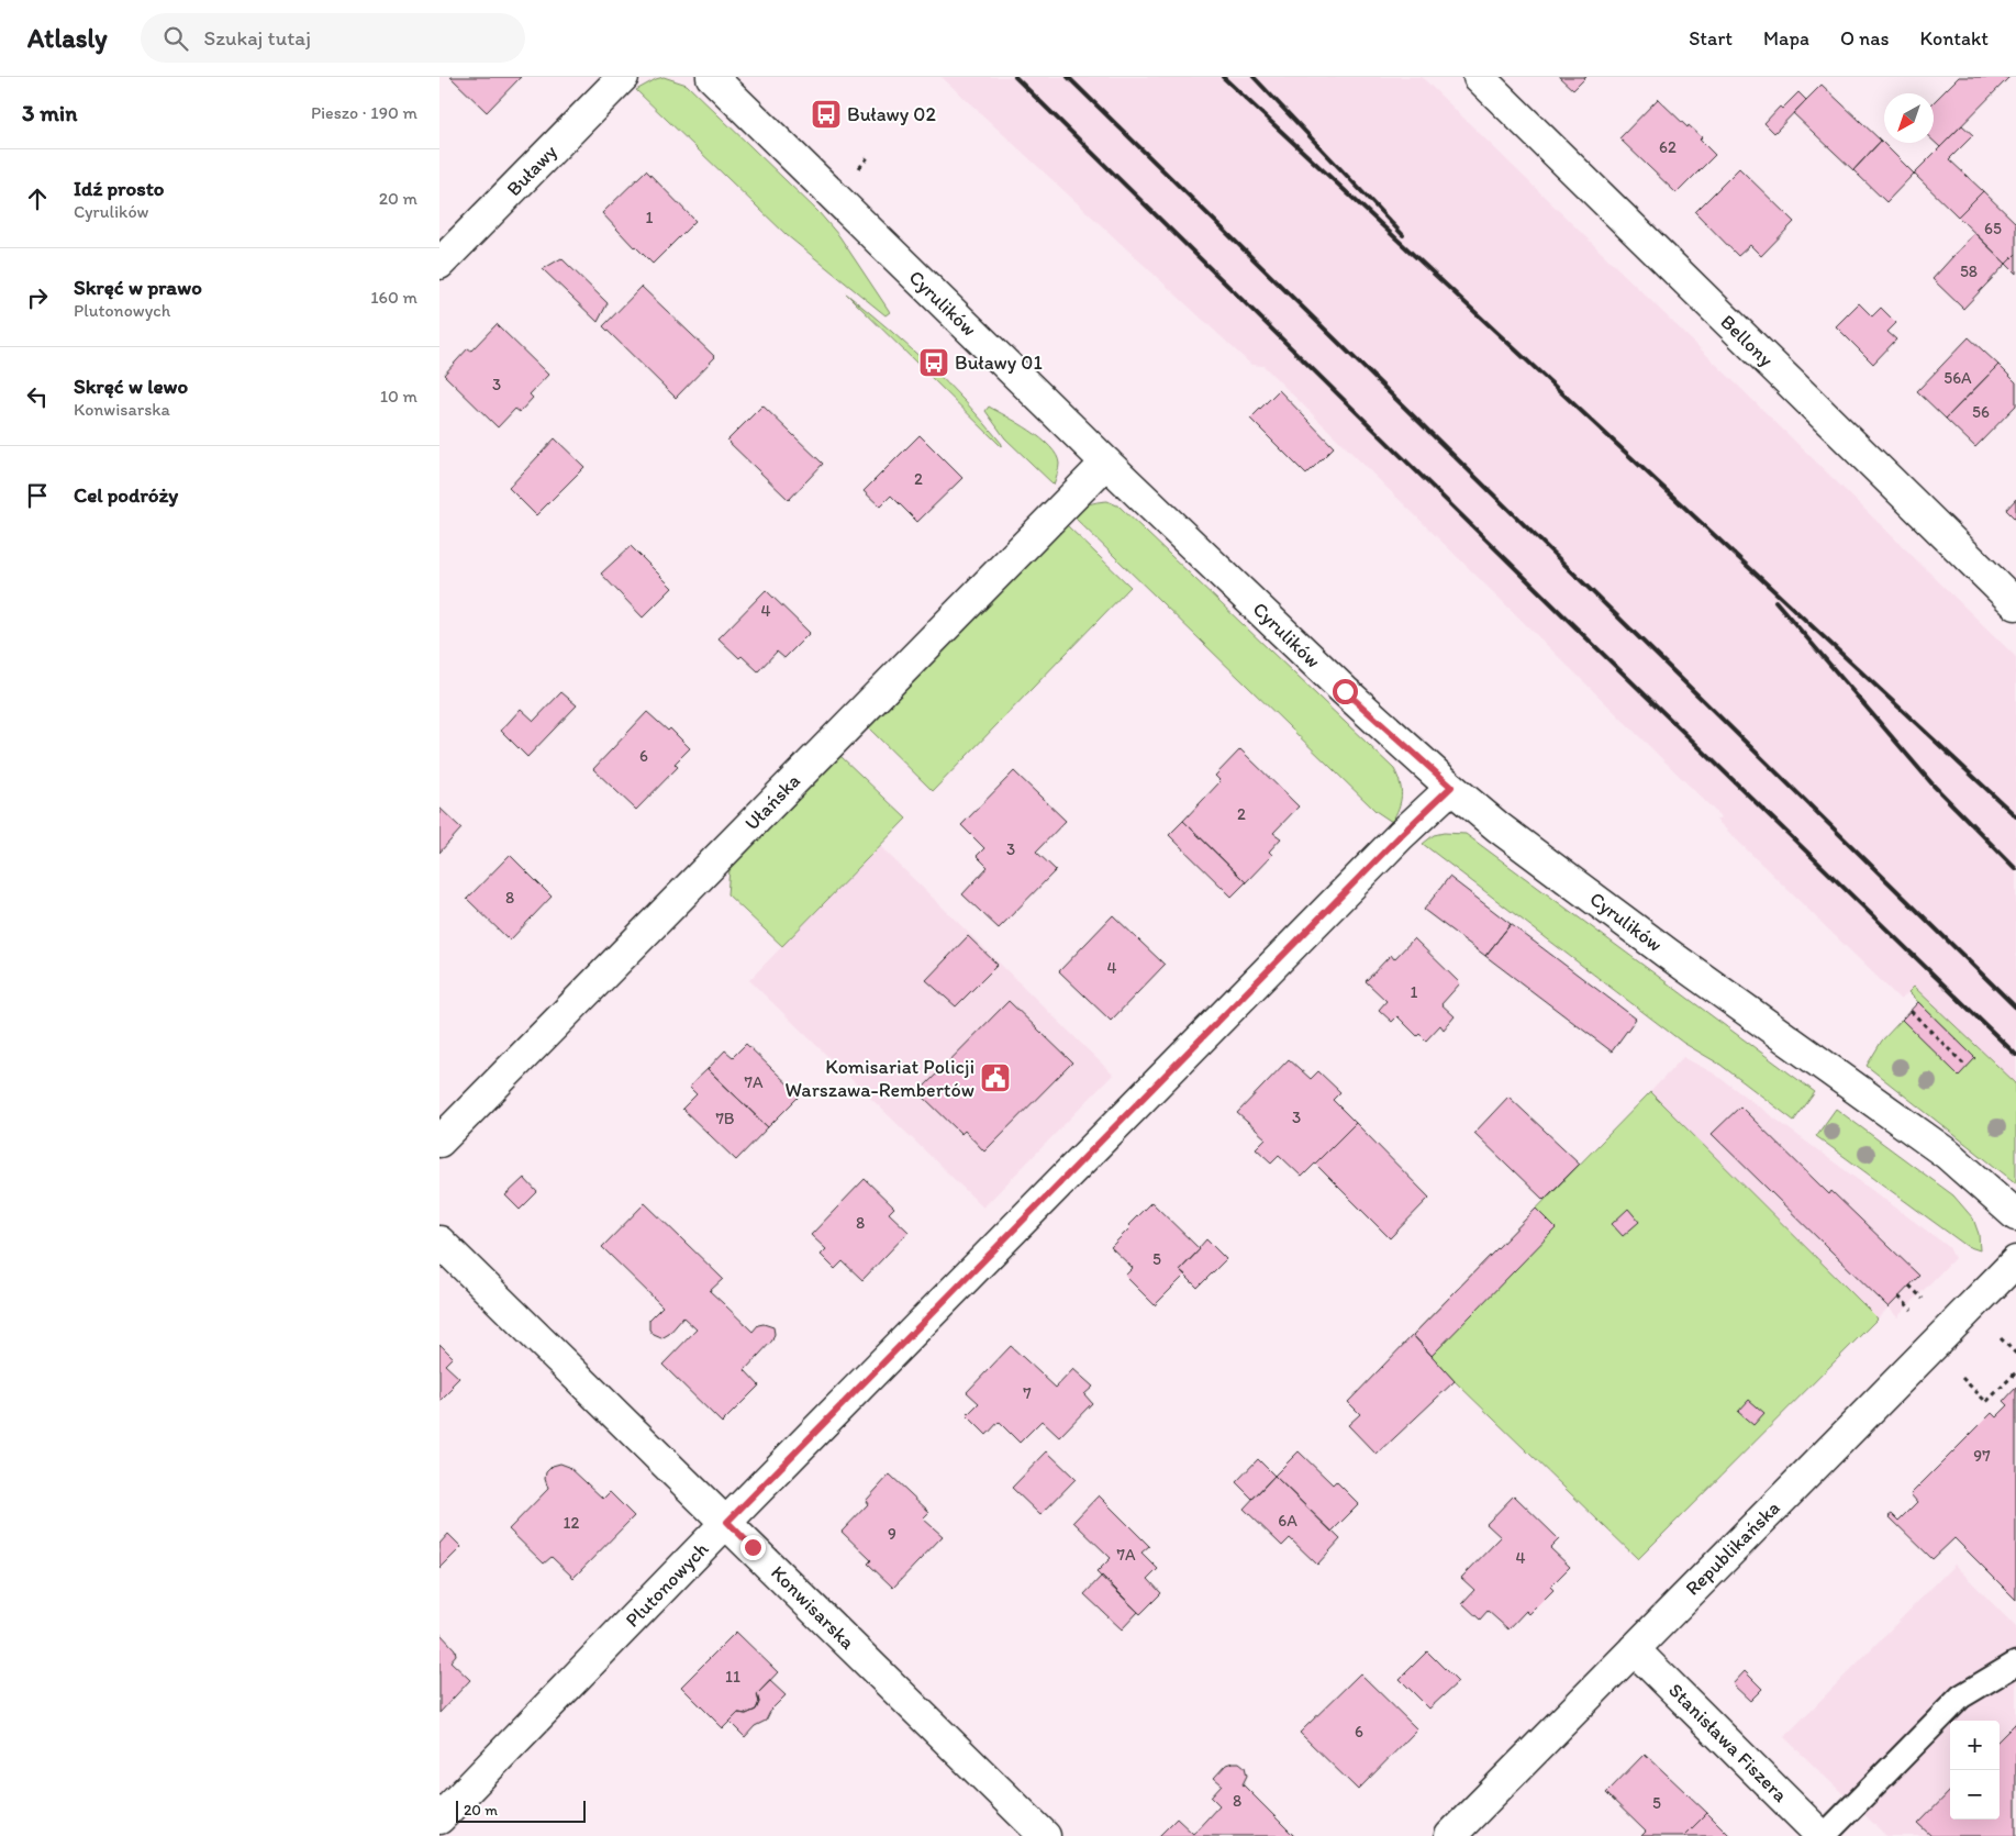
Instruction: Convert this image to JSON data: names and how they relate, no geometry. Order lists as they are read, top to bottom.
{
  "streets": {
    "street": [
      "Buławy",
      "Cyrulików",
      "Bellony",
      "Ułańska",
      "Republikańska",
      "Plutonowych",
      "Konwisarska",
      "Stanisława Fiszera"
    ]
  },
  "crossings": [
    ["Cyrulików", "Ułańska"],
    ["Cyrulików", "Plutonowych"],
    ["Republikańska", "Stanisława Fiszera"],
    ["Plutonowych", "Konwisarska"]
  ],
  "places": {
    "bus stop": ["Buławy 02", "Buławy 01"],
    "public building": ["Komisariat Policji Warszawa-Rembertów"]
  },
  "house_numbers": [
    "62",
    "1",
    "65",
    "58",
    "56A",
    "3",
    "56",
    "2",
    "4",
    "6",
    "2",
    "3",
    "8",
    "4",
    "1",
    "7A",
    "3",
    "7B",
    "8",
    "5",
    "7",
    "97",
    "6A",
    "12",
    "9",
    "7A",
    "4",
    "11",
    "6",
    "8",
    "5"
  ],
  "scale_bar": "20 m",
  "north": "bottom left",
  "page": {
    "header": "Atlasly",
    "search": "Szukaj tutaj",
    "nav": [
      "Start",
      "Mapa",
      "O nas",
      "Kontakt"
    ],
    "heading": ["3 min", "Pieszo · 190 m"],
    "list": [
      ["Idź prosto", "Cyrulików", "20 m"],
      ["Skręć w prawo", "Plutonowych", "160 m"],
      ["Skręć w lewo", "Konwisarska", "10 m"],
      "Cel podróży"
    ],
    "map_buttons": ["+", "−"],
    "scale": "20 m"
  }
}
